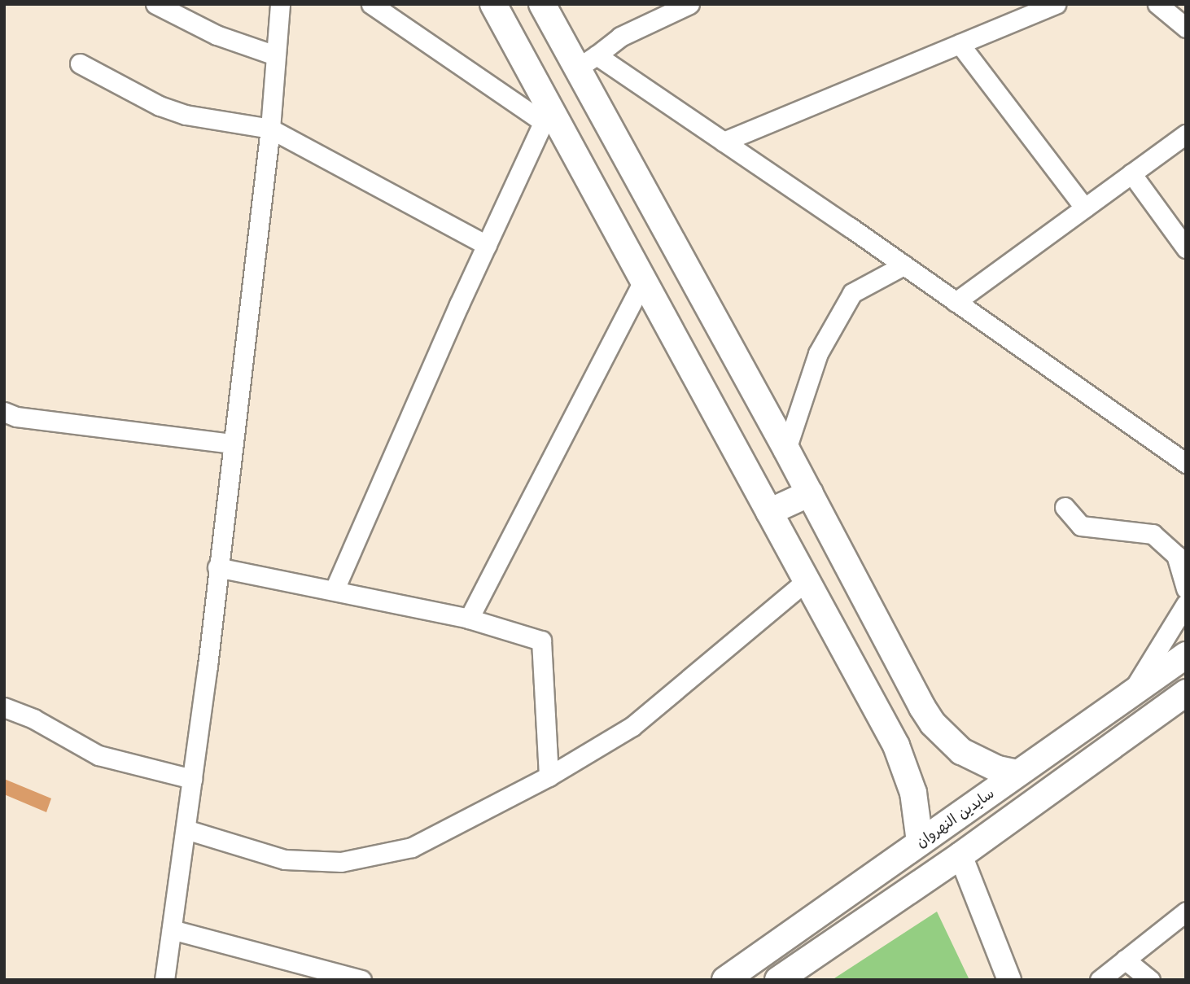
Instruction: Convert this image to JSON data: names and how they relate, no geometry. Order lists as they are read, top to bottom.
{
  "streets": {
    "main road": ["سايدين النهروان"]
  }
}
